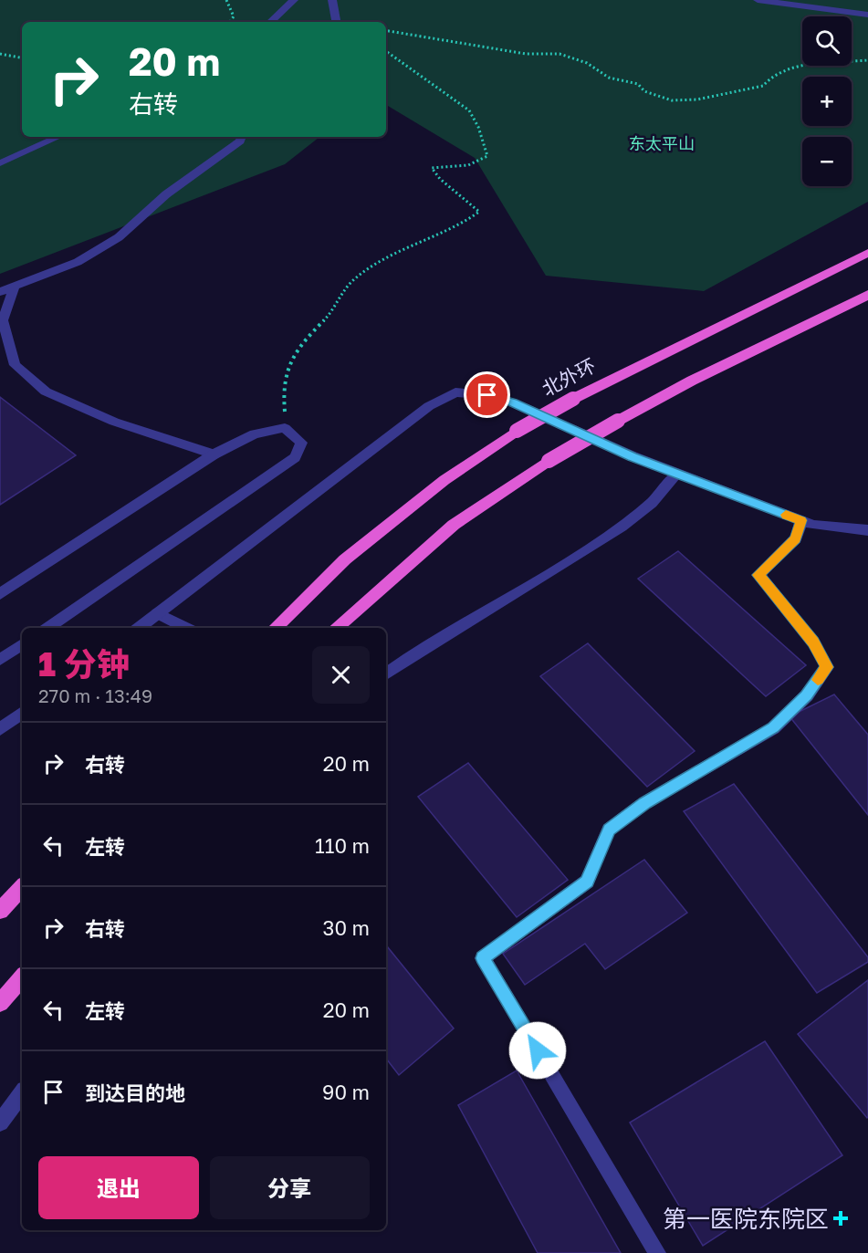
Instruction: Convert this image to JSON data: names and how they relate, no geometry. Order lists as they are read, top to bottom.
{
  "streets": {
    "highway": ["北外环"]
  },
  "parks": ["东太平山"],
  "places": {
    "health": ["第一医院东院区"]
  },
  "page": {
    "map_buttons": ["+", "−"],
    "turn": ["20 m", "右转"],
    "heading": ["1 分钟", "270 m · 13:49"],
    "list": [
      {
        "name": "右转",
        "value": "20 m"
      },
      {
        "name": "左转",
        "value": "110 m"
      },
      {
        "name": "右转",
        "value": "30 m"
      },
      {
        "name": "左转",
        "value": "20 m"
      },
      {
        "name": "到达目的地",
        "value": "90 m"
      }
    ],
    "buttons": ["退出", "分享"]
  }
}
